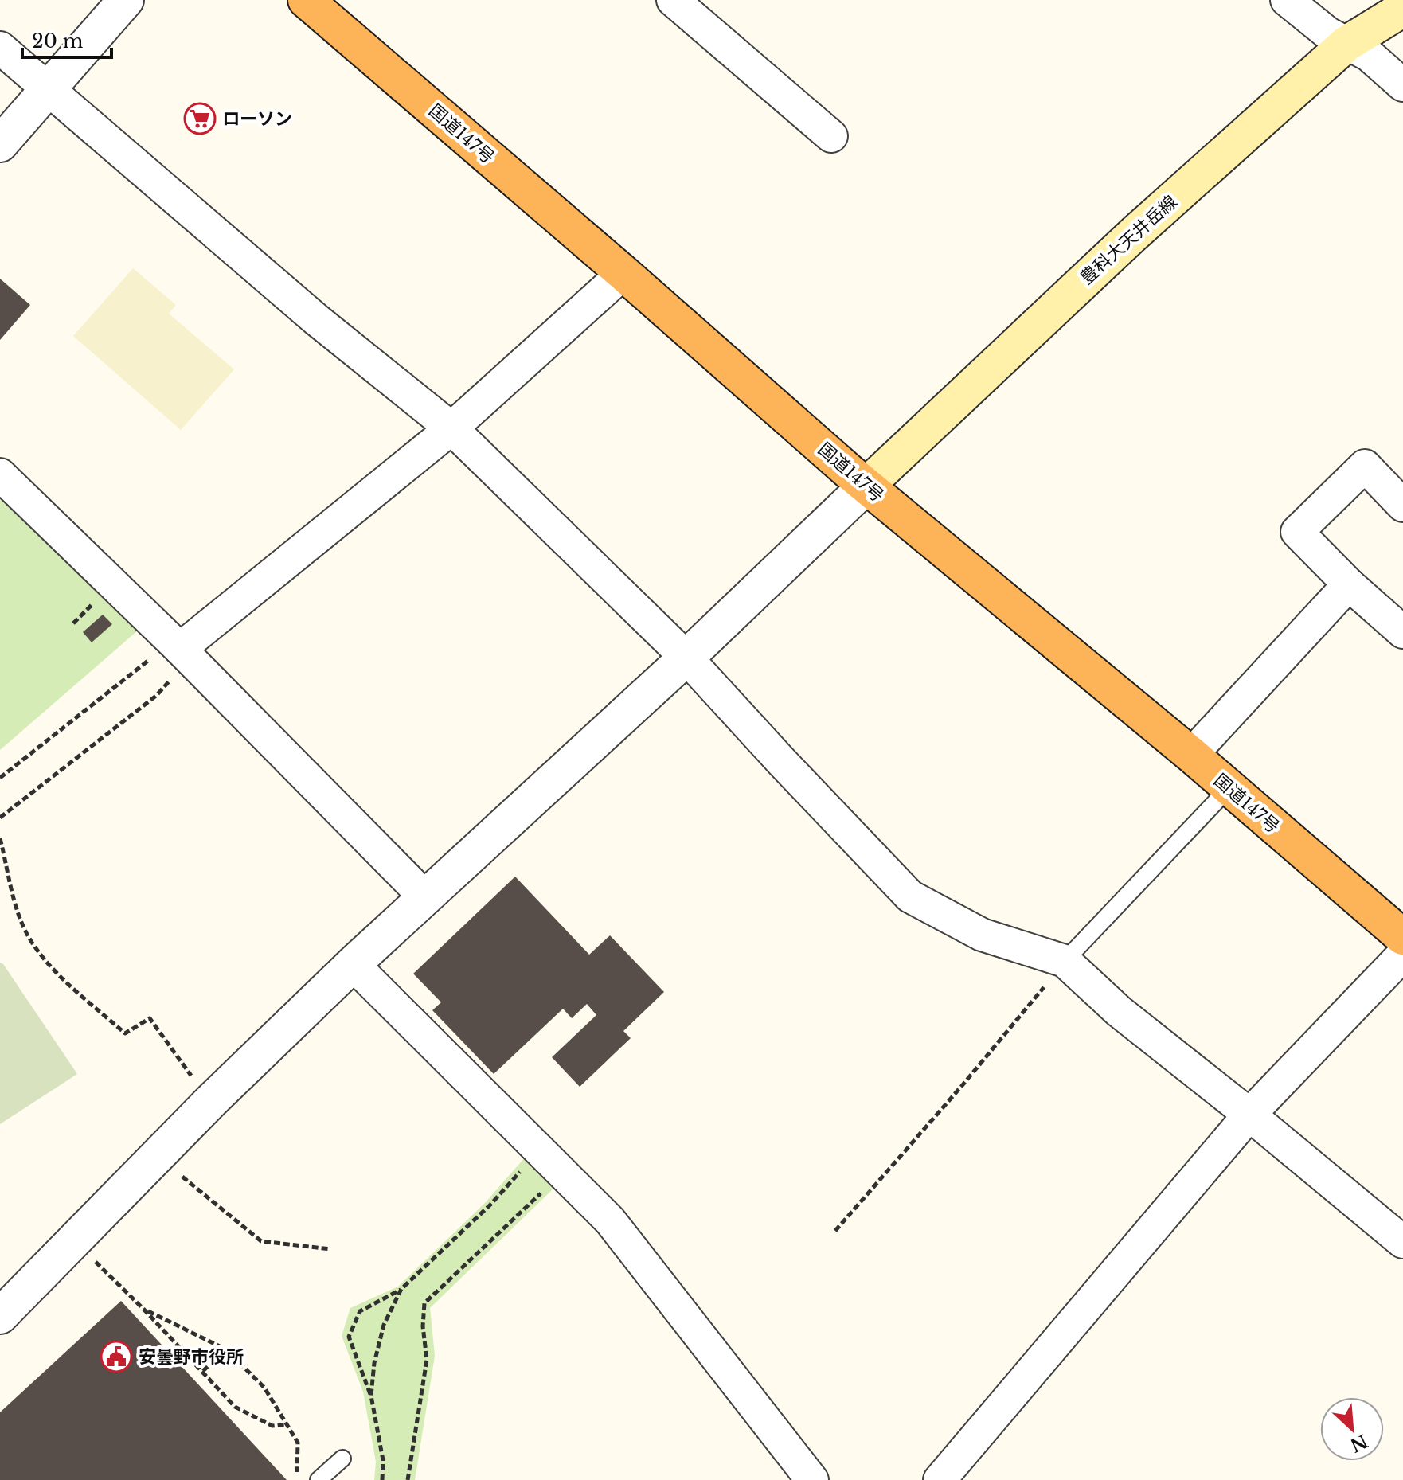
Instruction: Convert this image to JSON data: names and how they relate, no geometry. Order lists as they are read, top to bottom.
{
  "streets": {
    "highway": ["国道147号"],
    "main road": ["豊科大天井岳線"]
  },
  "crossings": [
    ["国道147号", "豊科大天井岳線"]
  ],
  "places": {
    "supermarket": ["ローソン"],
    "public building": ["安曇野市役所"]
  },
  "scale_bar": "20 m",
  "north": "bottom right"
}
